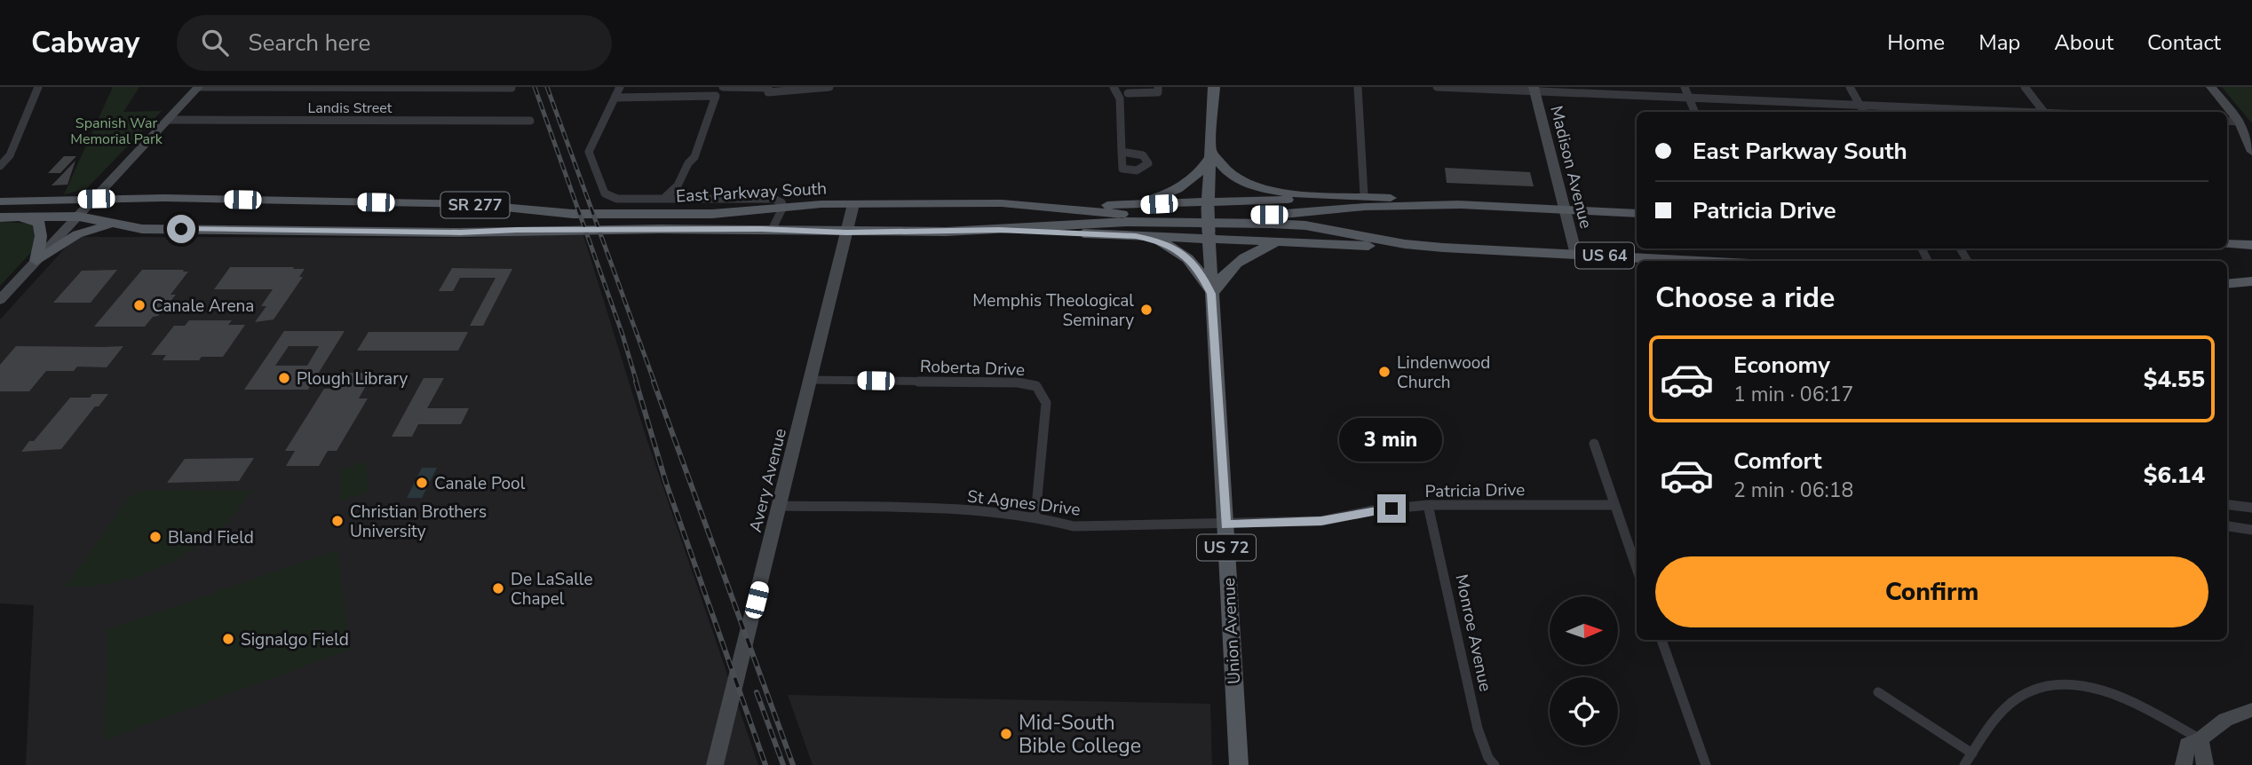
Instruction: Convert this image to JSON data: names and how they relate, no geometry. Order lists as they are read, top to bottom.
{
  "streets": {
    "main road": [
      "East Parkway South",
      "SR 277",
      "US 64",
      "US 72",
      "Union Avenue"
    ],
    "street": [
      "Landis Street",
      "Madison Avenue",
      "Roberta Drive",
      "Avery Avenue",
      "Patricia Drive",
      "St Agnes Drive",
      "Monroe Avenue"
    ]
  },
  "crossings": [
    ["Madison Avenue", "US 64"],
    ["East Parkway South", "US 64"],
    ["East Parkway South", "Avery Avenue"],
    ["US 64", "Union Avenue"],
    ["Roberta Drive", "Avery Avenue"],
    ["Roberta Drive", "St Agnes Drive"],
    ["Avery Avenue", "St Agnes Drive"],
    ["Patricia Drive", "St Agnes Drive"],
    ["Patricia Drive", "Union Avenue"],
    ["Patricia Drive", "Monroe Avenue"],
    ["St Agnes Drive", "Union Avenue"]
  ],
  "parks": ["Spanish War Memorial Park"],
  "places": [
    "Canale Arena",
    "Memphis Theological Seminary",
    "Lindenwood Church",
    "Plough Library",
    "Canale Pool",
    "Christian Brothers University",
    "Bland Field",
    "De LaSalle Chapel",
    "Signalgo Field",
    "Mid-South Bible College"
  ],
  "north": "right",
  "page": {
    "header": "Cabway",
    "search": "Search here",
    "nav": [
      "Home",
      "Map",
      "About",
      "Contact"
    ],
    "banner": ["East Parkway South", "Patricia Drive"],
    "heading": "Choose a ride",
    "list": [
      {
        "name": "Economy",
        "note": "1 min · 06:17",
        "value": "$4.55"
      },
      {
        "name": "Comfort",
        "note": "2 min · 06:18",
        "value": "$6.14"
      }
    ],
    "bubble": "3 min",
    "buttons": "Confirm"
  }
}
